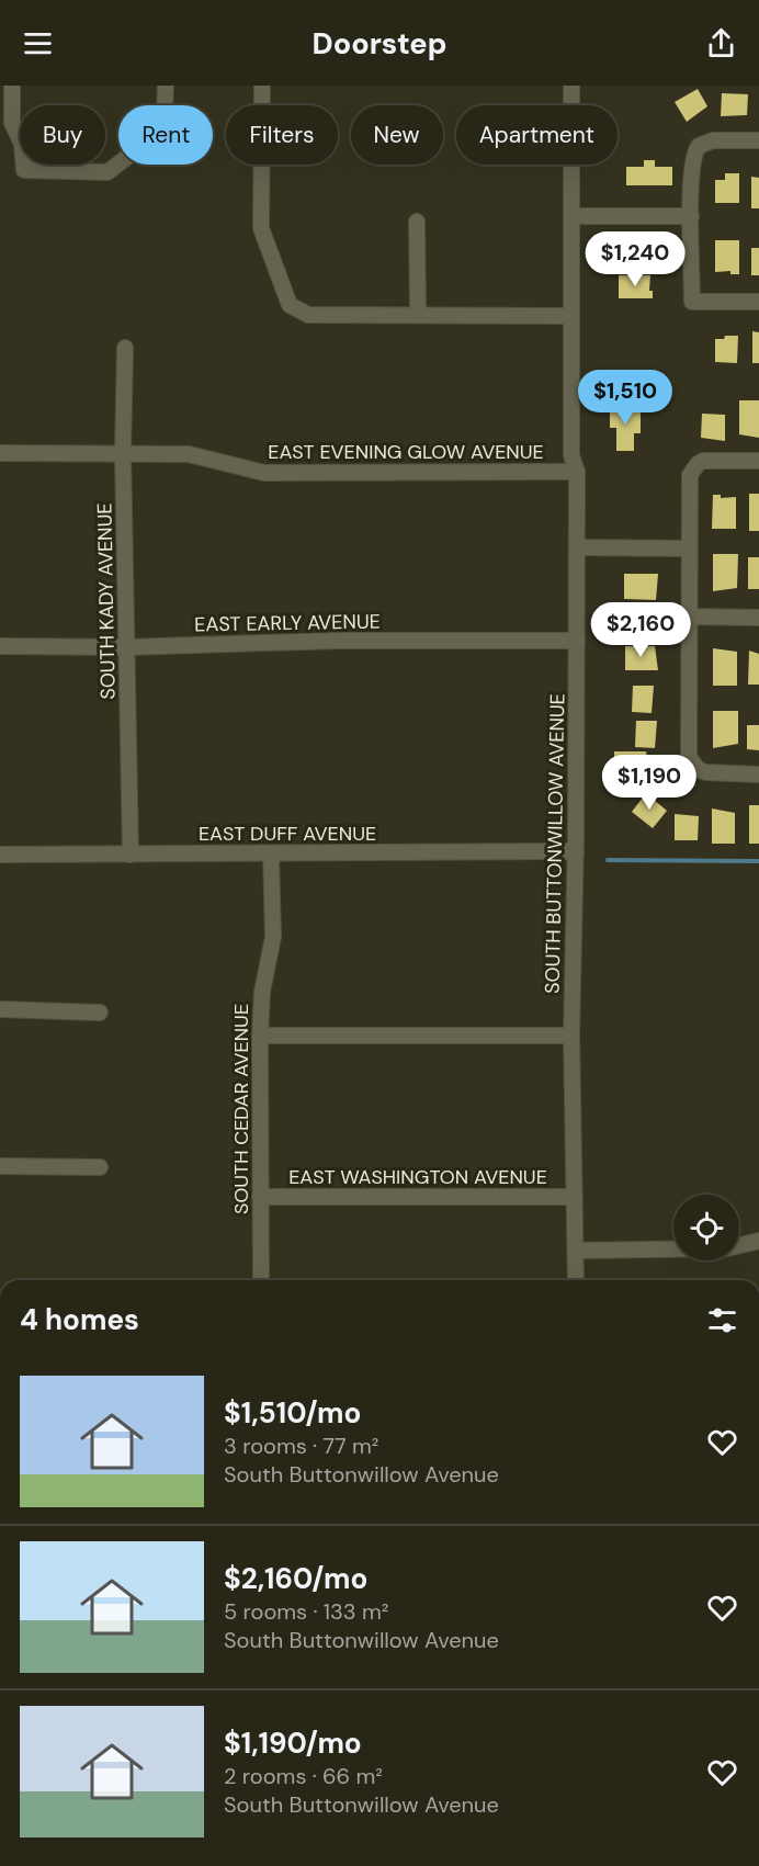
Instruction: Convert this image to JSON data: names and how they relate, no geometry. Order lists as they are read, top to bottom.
{
  "streets": {
    "street": [
      "EAST EVENING GLOW AVENUE",
      "SOUTH KADY AVENUE",
      "EAST EARLY AVENUE",
      "EAST DUFF AVENUE",
      "SOUTH BUTTONWILLOW AVENUE",
      "SOUTH CEDAR AVENUE",
      "EAST WASHINGTON AVENUE"
    ]
  },
  "crossings": [
    ["EAST EVENING GLOW AVENUE", "SOUTH KADY AVENUE"],
    ["EAST EVENING GLOW AVENUE", "SOUTH BUTTONWILLOW AVENUE"],
    ["SOUTH KADY AVENUE", "EAST EARLY AVENUE"],
    ["SOUTH KADY AVENUE", "EAST DUFF AVENUE"],
    ["EAST EARLY AVENUE", "SOUTH BUTTONWILLOW AVENUE"],
    ["EAST DUFF AVENUE", "SOUTH BUTTONWILLOW AVENUE"],
    ["EAST DUFF AVENUE", "SOUTH CEDAR AVENUE"],
    ["SOUTH BUTTONWILLOW AVENUE", "EAST WASHINGTON AVENUE"],
    ["SOUTH CEDAR AVENUE", "EAST WASHINGTON AVENUE"]
  ],
  "page": {
    "header": "Doorstep",
    "chip": [
      "Buy",
      "Rent",
      "Filters",
      "New",
      "Apartment"
    ],
    "price": [
      "$1,240",
      "$1,510",
      "$2,160",
      "$1,190"
    ],
    "heading": "4 homes",
    "list": [
      {
        "name": "$1,510/mo",
        "note": "3 rooms · 77 m² · South Buttonwillow Avenue"
      },
      {
        "name": "$2,160/mo",
        "note": "5 rooms · 133 m² · South Buttonwillow Avenue"
      },
      {
        "name": "$1,190/mo",
        "note": "2 rooms · 66 m² · South Buttonwillow Avenue"
      }
    ]
  }
}
